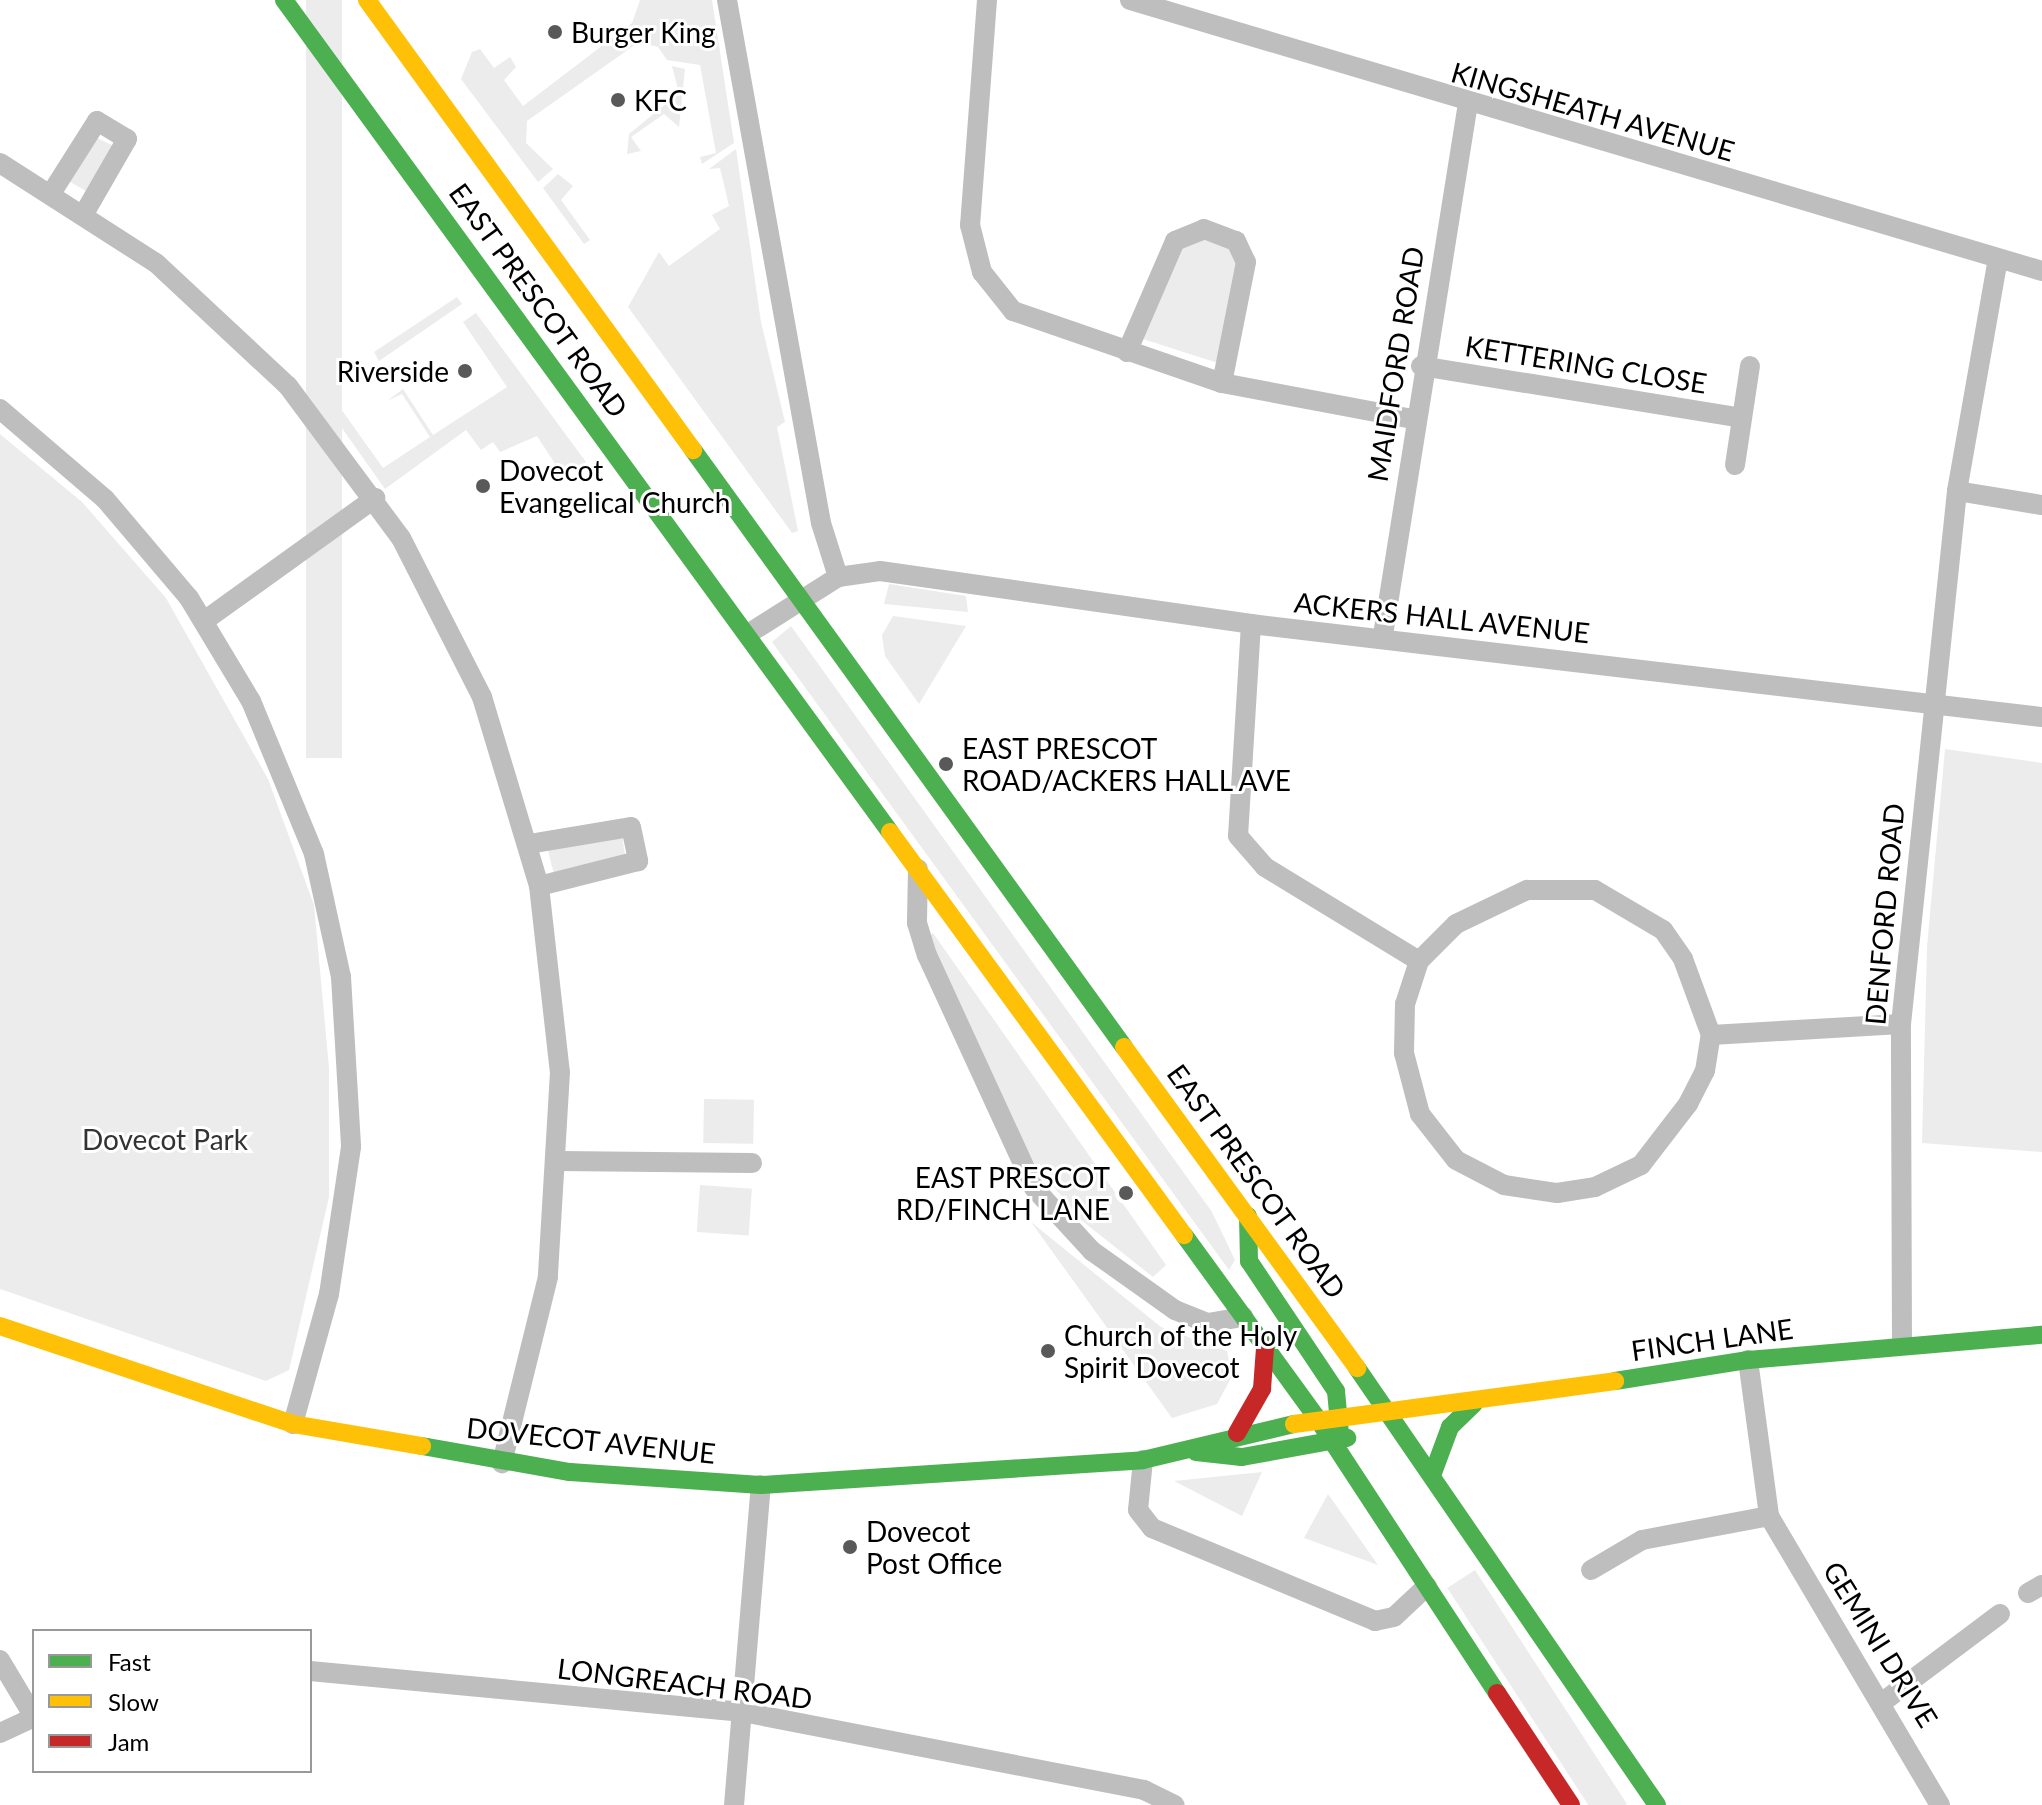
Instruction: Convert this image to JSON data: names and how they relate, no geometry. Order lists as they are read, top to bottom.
{
  "streets": {
    "main road": ["EAST PRESCOT ROAD", "FINCH LANE", "DOVECOT AVENUE"],
    "street": [
      "KINGSHEATH AVENUE",
      "MAIDFORD ROAD",
      "KETTERING CLOSE",
      "ACKERS HALL AVENUE",
      "DENFORD ROAD",
      "GEMINI DRIVE",
      "LONGREACH ROAD"
    ]
  },
  "crossings": [
    ["KINGSHEATH AVENUE", "MAIDFORD ROAD"],
    ["KINGSHEATH AVENUE", "DENFORD ROAD"],
    ["EAST PRESCOT ROAD", "FINCH LANE"],
    ["EAST PRESCOT ROAD", "DOVECOT AVENUE"],
    ["MAIDFORD ROAD", "KETTERING CLOSE"],
    ["MAIDFORD ROAD", "ACKERS HALL AVENUE"],
    ["ACKERS HALL AVENUE", "DENFORD ROAD"],
    ["DENFORD ROAD", "FINCH LANE"],
    ["FINCH LANE", "DOVECOT AVENUE"],
    ["FINCH LANE", "GEMINI DRIVE"]
  ],
  "parks": ["Dovecot Park"],
  "places": [
    "Burger King",
    "KFC",
    "Riverside",
    "Dovecot Evangelical Church",
    "EAST PRESCOT ROAD/ACKERS HALL AVE",
    "EAST PRESCOT RD/FINCH LANE",
    "Church of the Holy Spirit Dovecot",
    "Dovecot Post Office"
  ],
  "legend": ["Fast", "Slow", "Jam"]
}
